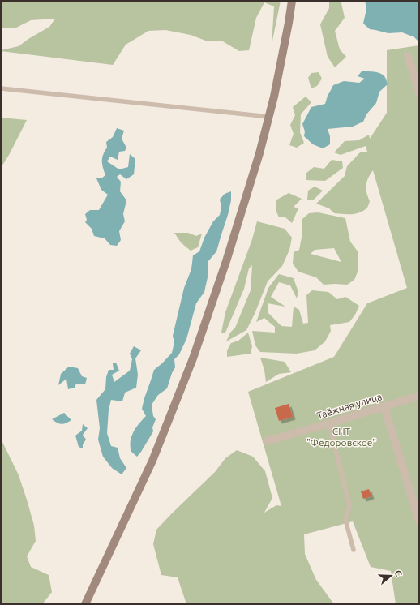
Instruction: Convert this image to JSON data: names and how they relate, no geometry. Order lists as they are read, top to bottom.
{
  "streets": {
    "street": ["Таёжная улица"]
  },
  "parks": ["СНТ \"Фёдоровское\""],
  "north": "right"
}
